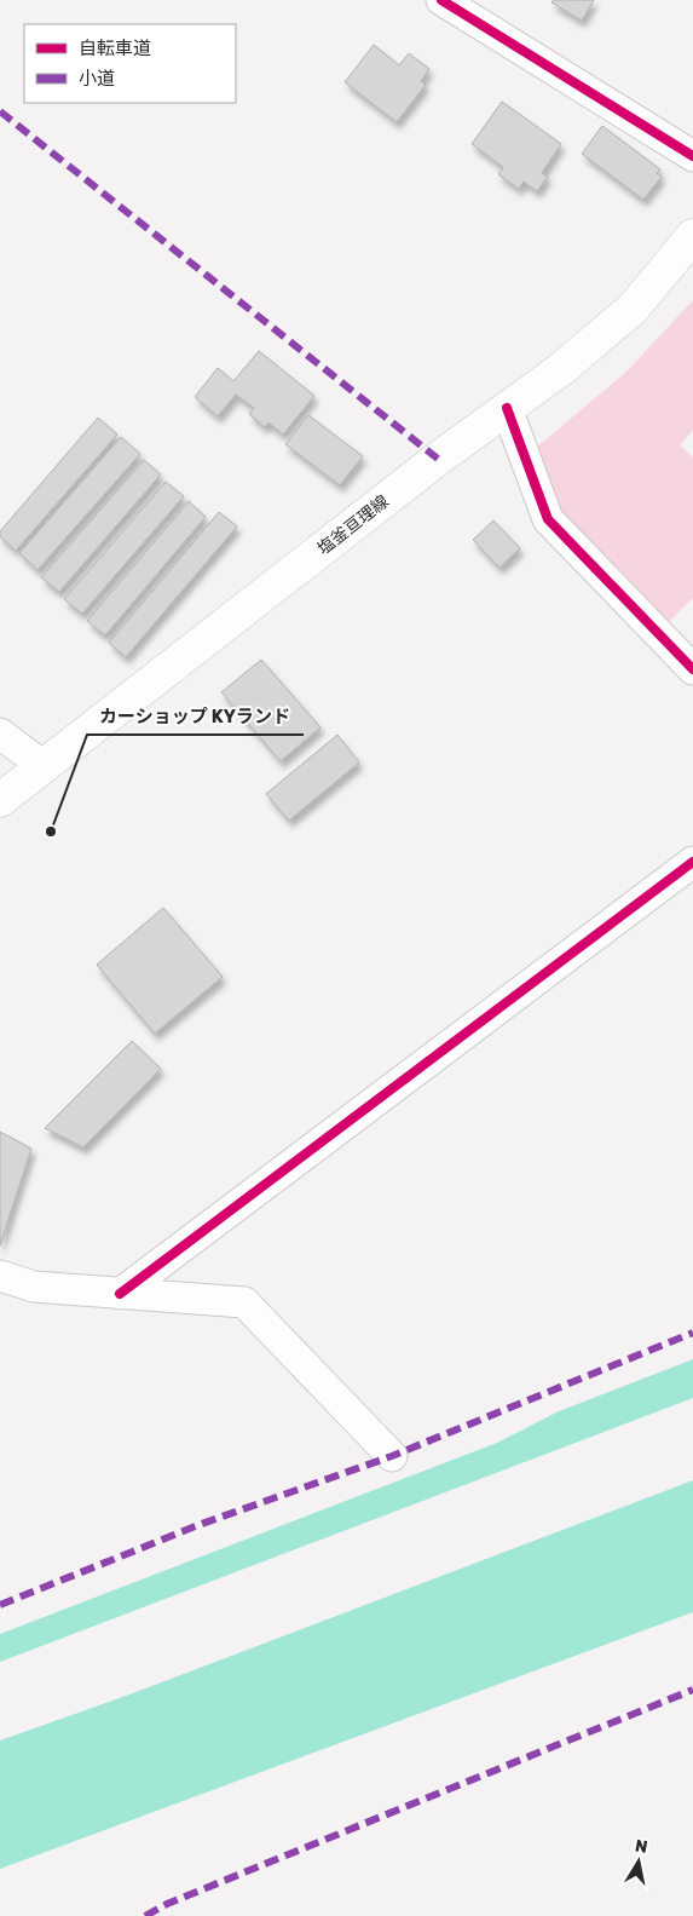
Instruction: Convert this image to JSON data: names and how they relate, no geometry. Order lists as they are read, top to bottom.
{
  "streets": {
    "main road": ["塩釜亘理線"]
  },
  "places": ["カーショップ KYランド"],
  "legend": ["自転車道", "小道"],
  "north": "top"
}
